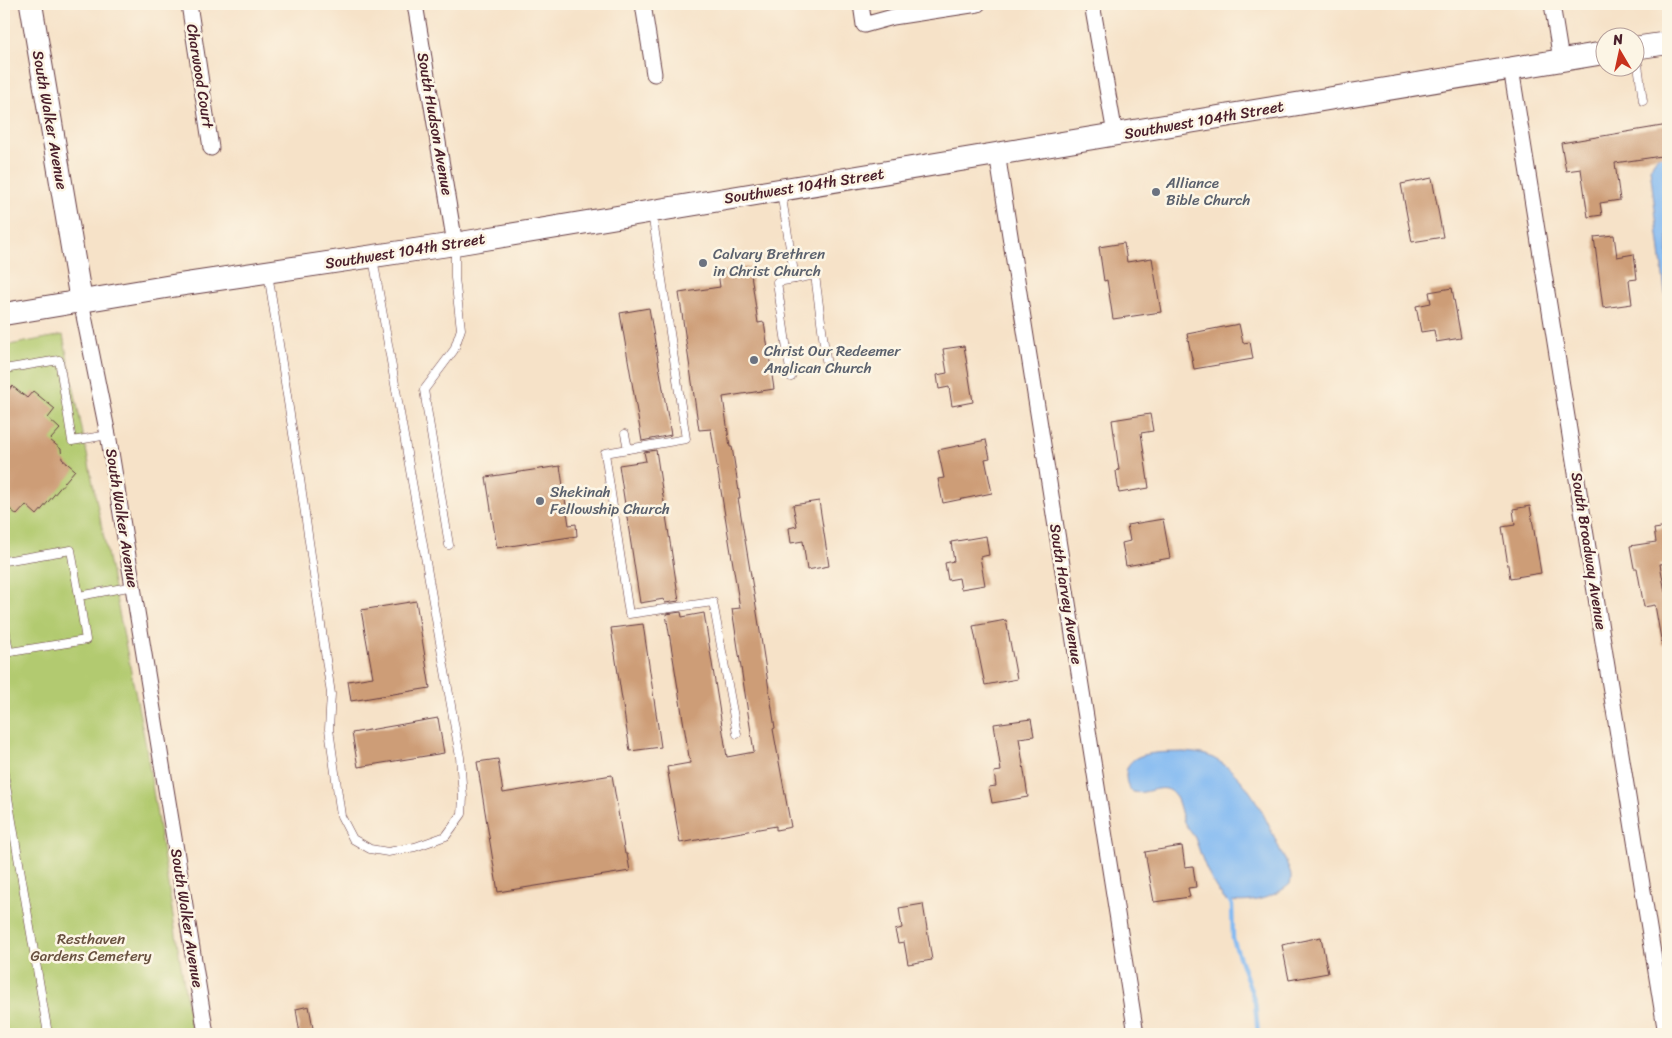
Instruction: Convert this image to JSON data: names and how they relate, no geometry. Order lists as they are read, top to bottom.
{
  "streets": {
    "main road": ["South Walker Avenue", "Southwest 104th Street"],
    "street": [
      "Charwood Court",
      "South Hudson Avenue",
      "South Broadway Avenue",
      "South Harvey Avenue"
    ]
  },
  "crossings": [
    ["South Walker Avenue", "Southwest 104th Street"],
    ["Southwest 104th Street", "South Hudson Avenue"],
    ["Southwest 104th Street", "South Broadway Avenue"],
    ["Southwest 104th Street", "South Harvey Avenue"]
  ],
  "parks": ["Resthaven Gardens Cemetery"],
  "places": [
    "Alliance Bible Church",
    "Calvary Brethren in Christ Church",
    "Christ Our Redeemer Anglican Church",
    "Shekinah Fellowship Church"
  ],
  "north": "top"
}
